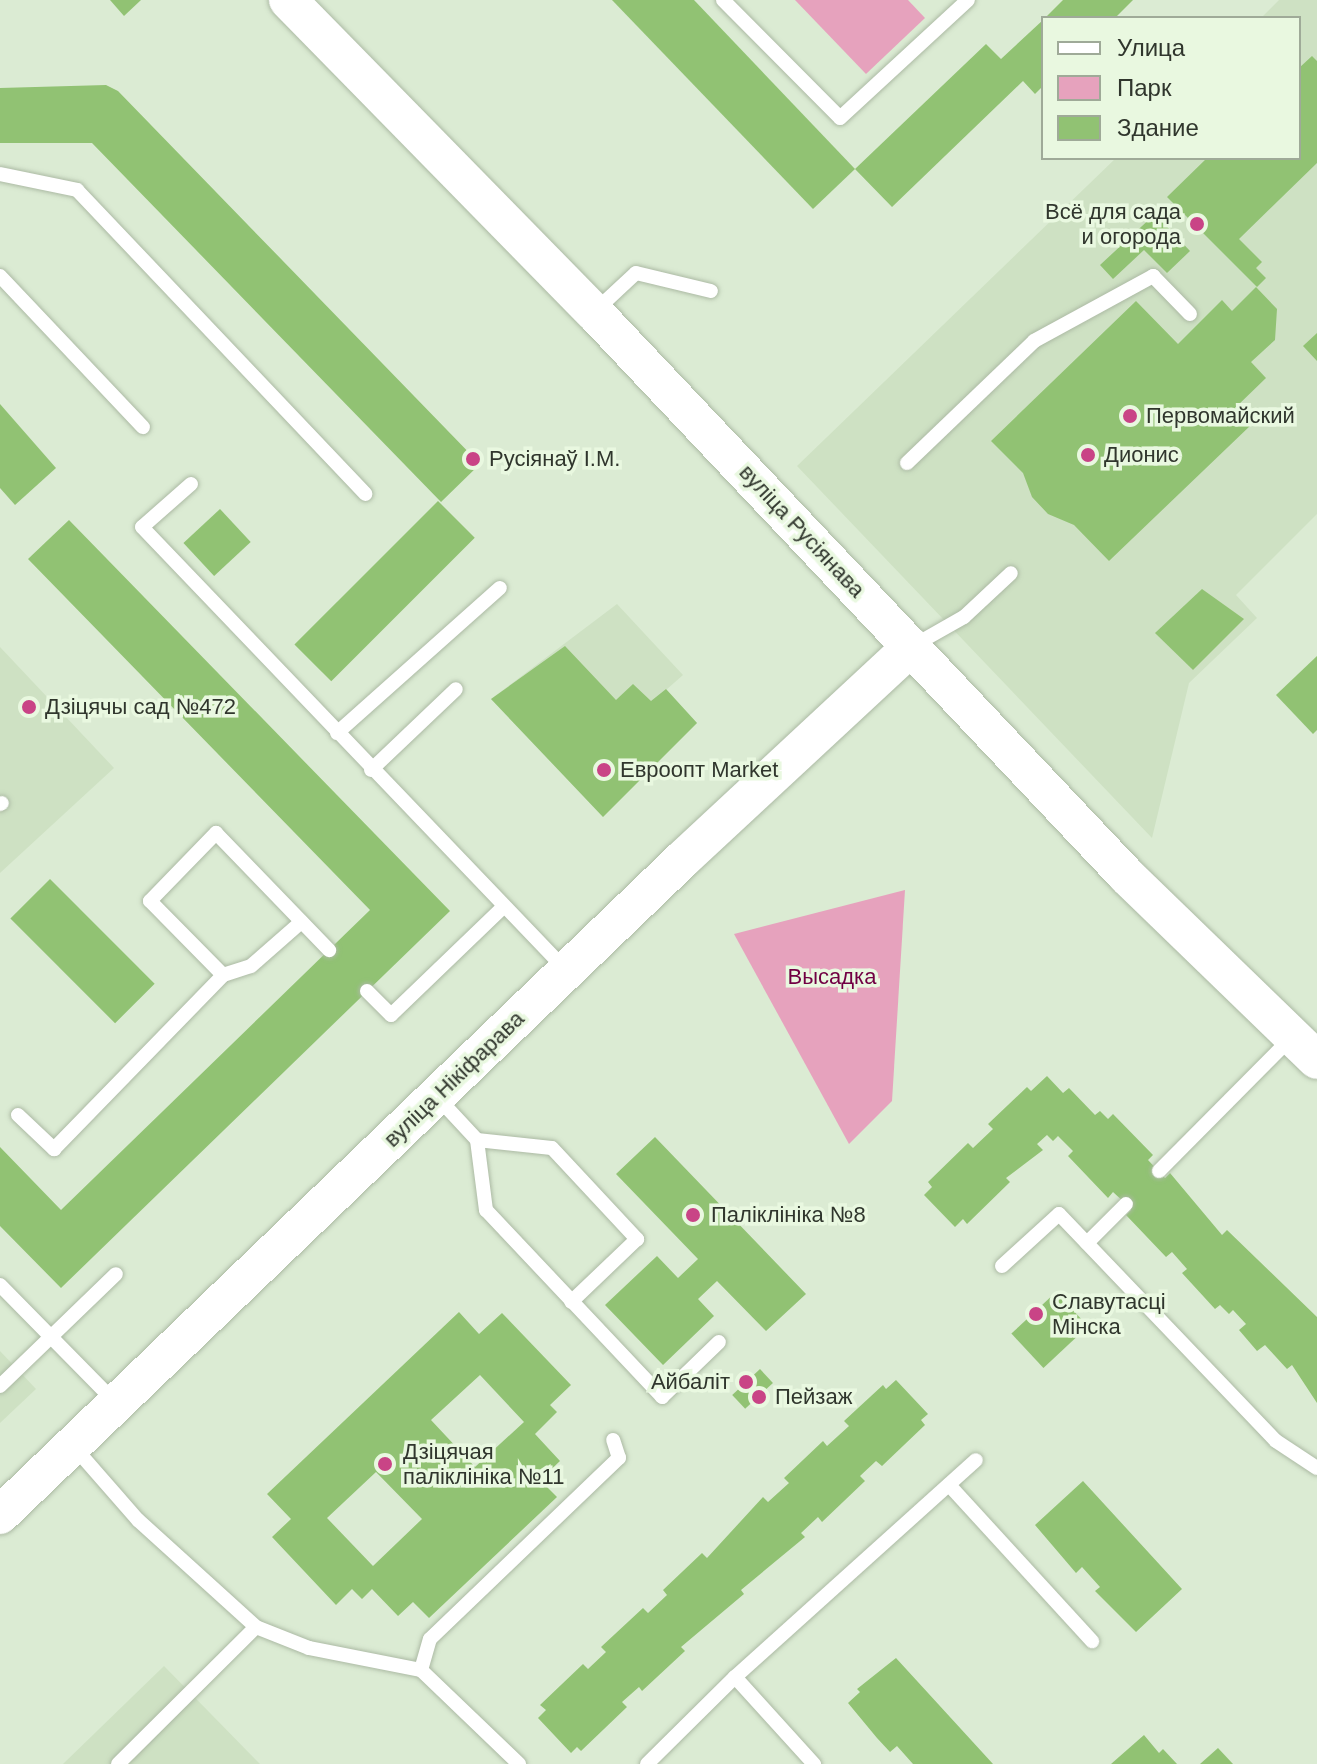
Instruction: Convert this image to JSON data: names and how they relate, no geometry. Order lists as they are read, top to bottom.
{
  "streets": {
    "main road": ["вуліца Русіянава", "вуліца Нікіфарава"]
  },
  "crossings": [
    ["вуліца Русіянава", "вуліца Нікіфарава"]
  ],
  "parks": ["Высадка"],
  "places": [
    "Всё для сада и огорода",
    "Первомайский",
    "Дионис",
    "Русіянаў І.М.",
    "Дзіцячы сад №472",
    "Евроопт Market",
    "Паліклініка №8",
    "Славутасці Мінска",
    "Айбаліт",
    "Пейзаж",
    "Дзіцячая паліклініка №11"
  ],
  "legend": ["Улица", "Парк", "Здание"]
}
